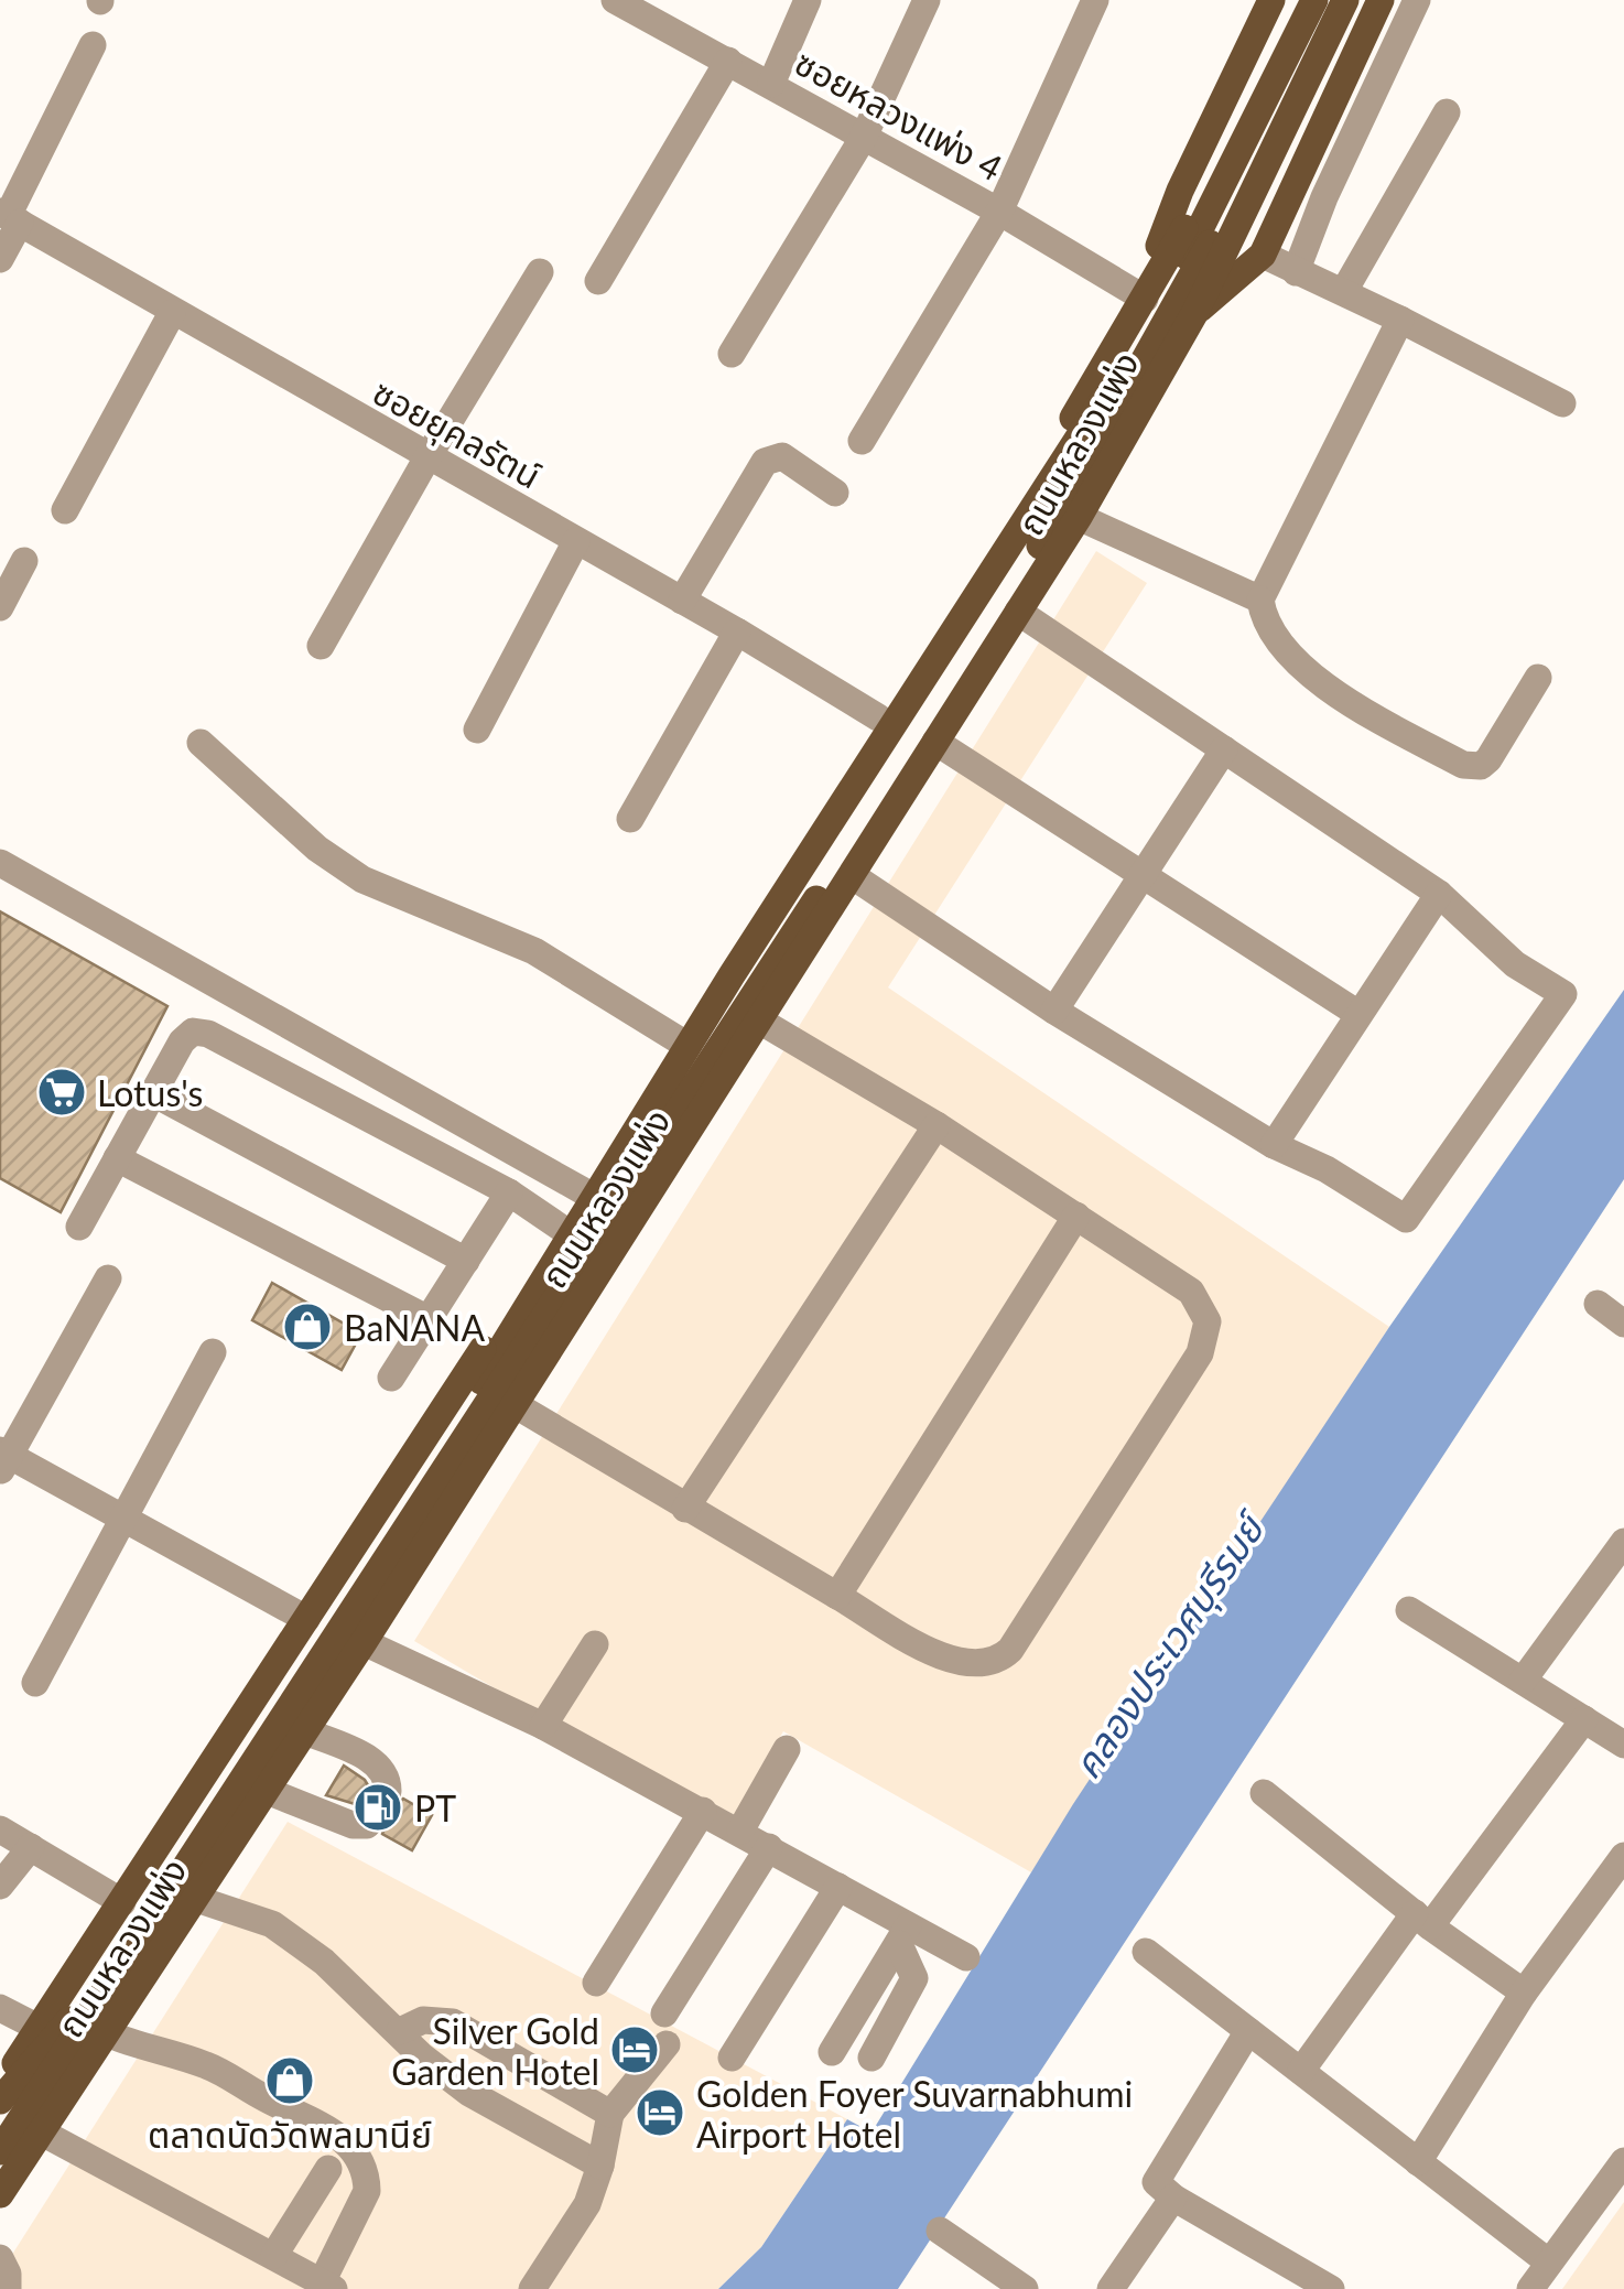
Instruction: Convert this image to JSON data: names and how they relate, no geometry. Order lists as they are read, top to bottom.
{
  "streets": {
    "main road": ["ถนนหลวงแพ่ง"],
    "street": ["ซอยหลวงแพ่ง 4", "ซอยยุคลรัตน์"]
  },
  "crossings": [
    ["ซอยหลวงแพ่ง 4", "ถนนหลวงแพ่ง"],
    ["ซอยยุคลรัตน์", "ถนนหลวงแพ่ง"]
  ],
  "water": ["คลองประเวศบุรีรมย์"],
  "places": {
    "supermarket": ["Lotus's"],
    "shop": ["BaNANA", "ตลาดนัดวัดพลมานีย์"],
    "fuel station": ["PT"],
    "hotel": ["Silver Gold Garden Hotel", "Golden Foyer Suvarnabhumi Airport Hotel"]
  }
}
